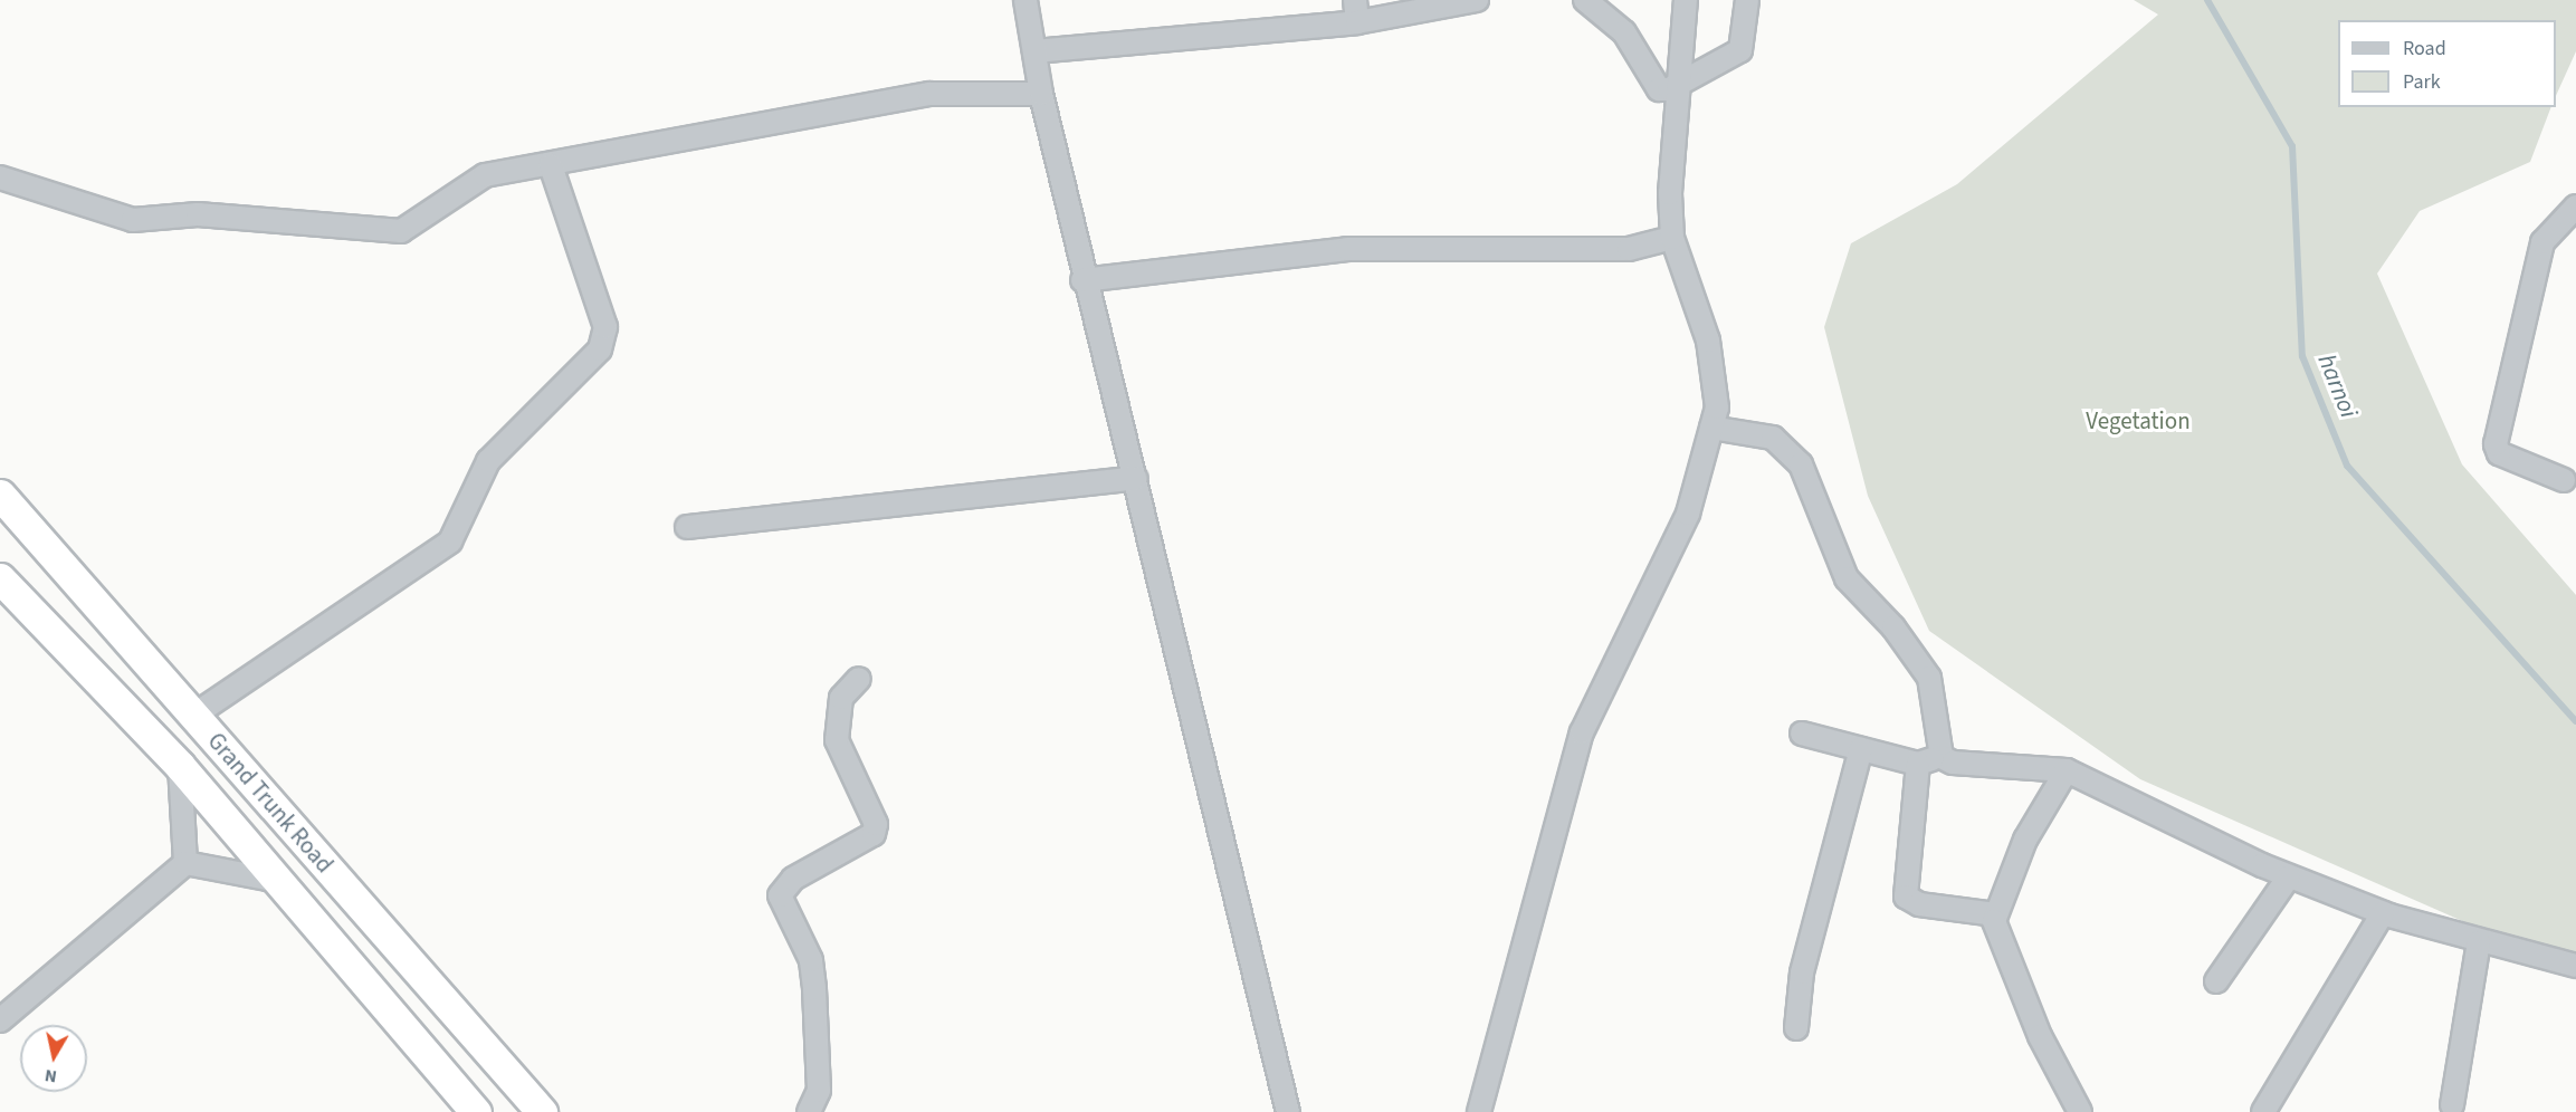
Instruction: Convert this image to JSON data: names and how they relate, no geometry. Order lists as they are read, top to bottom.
{
  "streets": {
    "highway": ["Grand Trunk Road"]
  },
  "water": ["harnoi"],
  "parks": ["Vegetation"],
  "legend": ["Road", "Park"],
  "north": "bottom"
}
